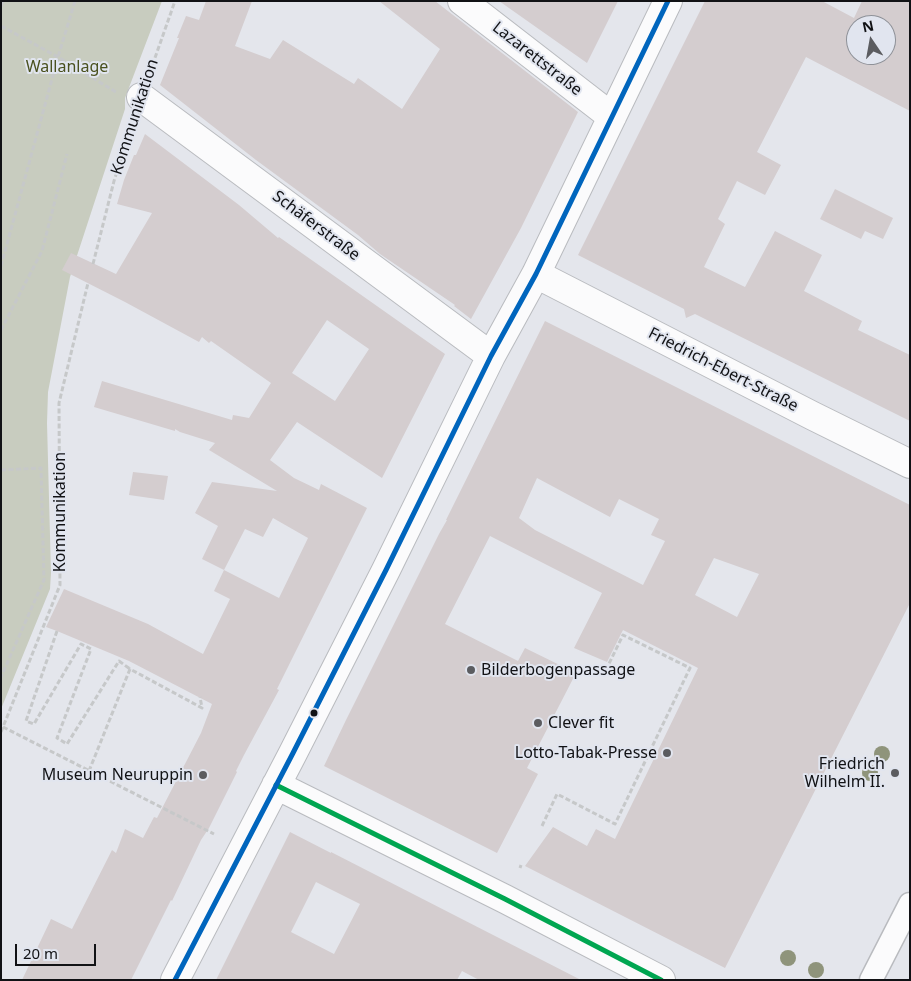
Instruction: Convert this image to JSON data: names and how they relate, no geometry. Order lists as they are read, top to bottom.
{
  "streets": {
    "street": ["Lazarettstraße", "Schäferstraße", "Friedrich-Ebert-Straße"],
    "path": ["Kommunikation"]
  },
  "crossings": [
    ["Kommunikation", "Schäferstraße"]
  ],
  "parks": ["Wallanlage"],
  "places": [
    "Bilderbogenpassage",
    "Clever fit",
    "Lotto-Tabak-Presse",
    "Friedrich Wilhelm II.",
    "Museum Neuruppin"
  ],
  "scale_bar": "20 m",
  "north": "top"
}
